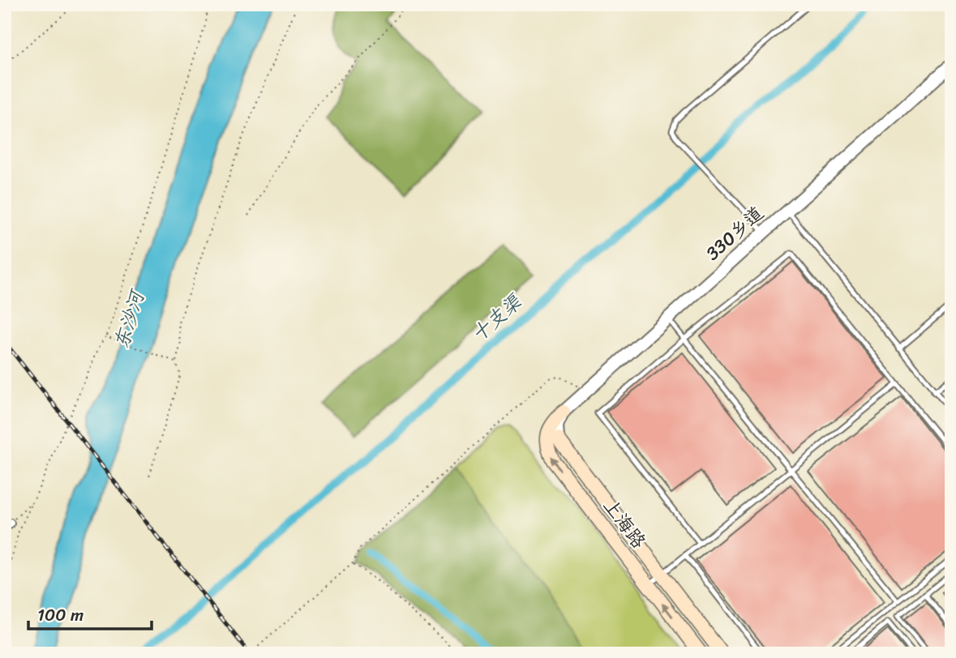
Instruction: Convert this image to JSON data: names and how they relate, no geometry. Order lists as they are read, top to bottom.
{
  "streets": {
    "main road": ["上海路"],
    "street": ["330乡道"]
  },
  "crossings": [
    ["330乡道", "上海路"]
  ],
  "water": ["十支渠", "东沙河"],
  "scale_bar": "100 m"
}
